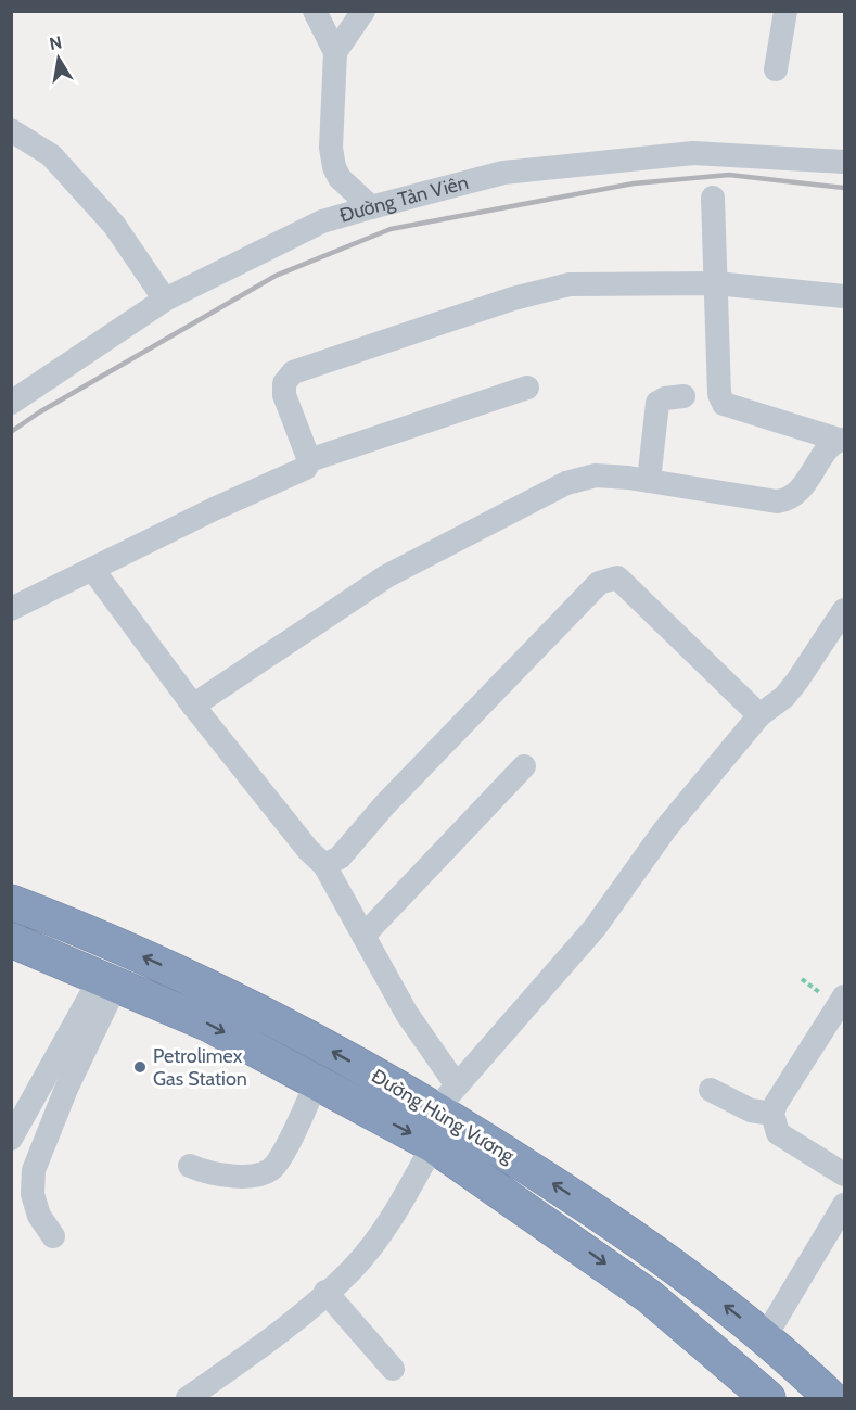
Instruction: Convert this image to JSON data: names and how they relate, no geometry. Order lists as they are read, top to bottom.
{
  "streets": {
    "highway": ["Đường Hùng Vương"],
    "street": ["Đường Tản Viên"]
  },
  "places": ["Petrolimex Gas Station"],
  "north": "top"
}
